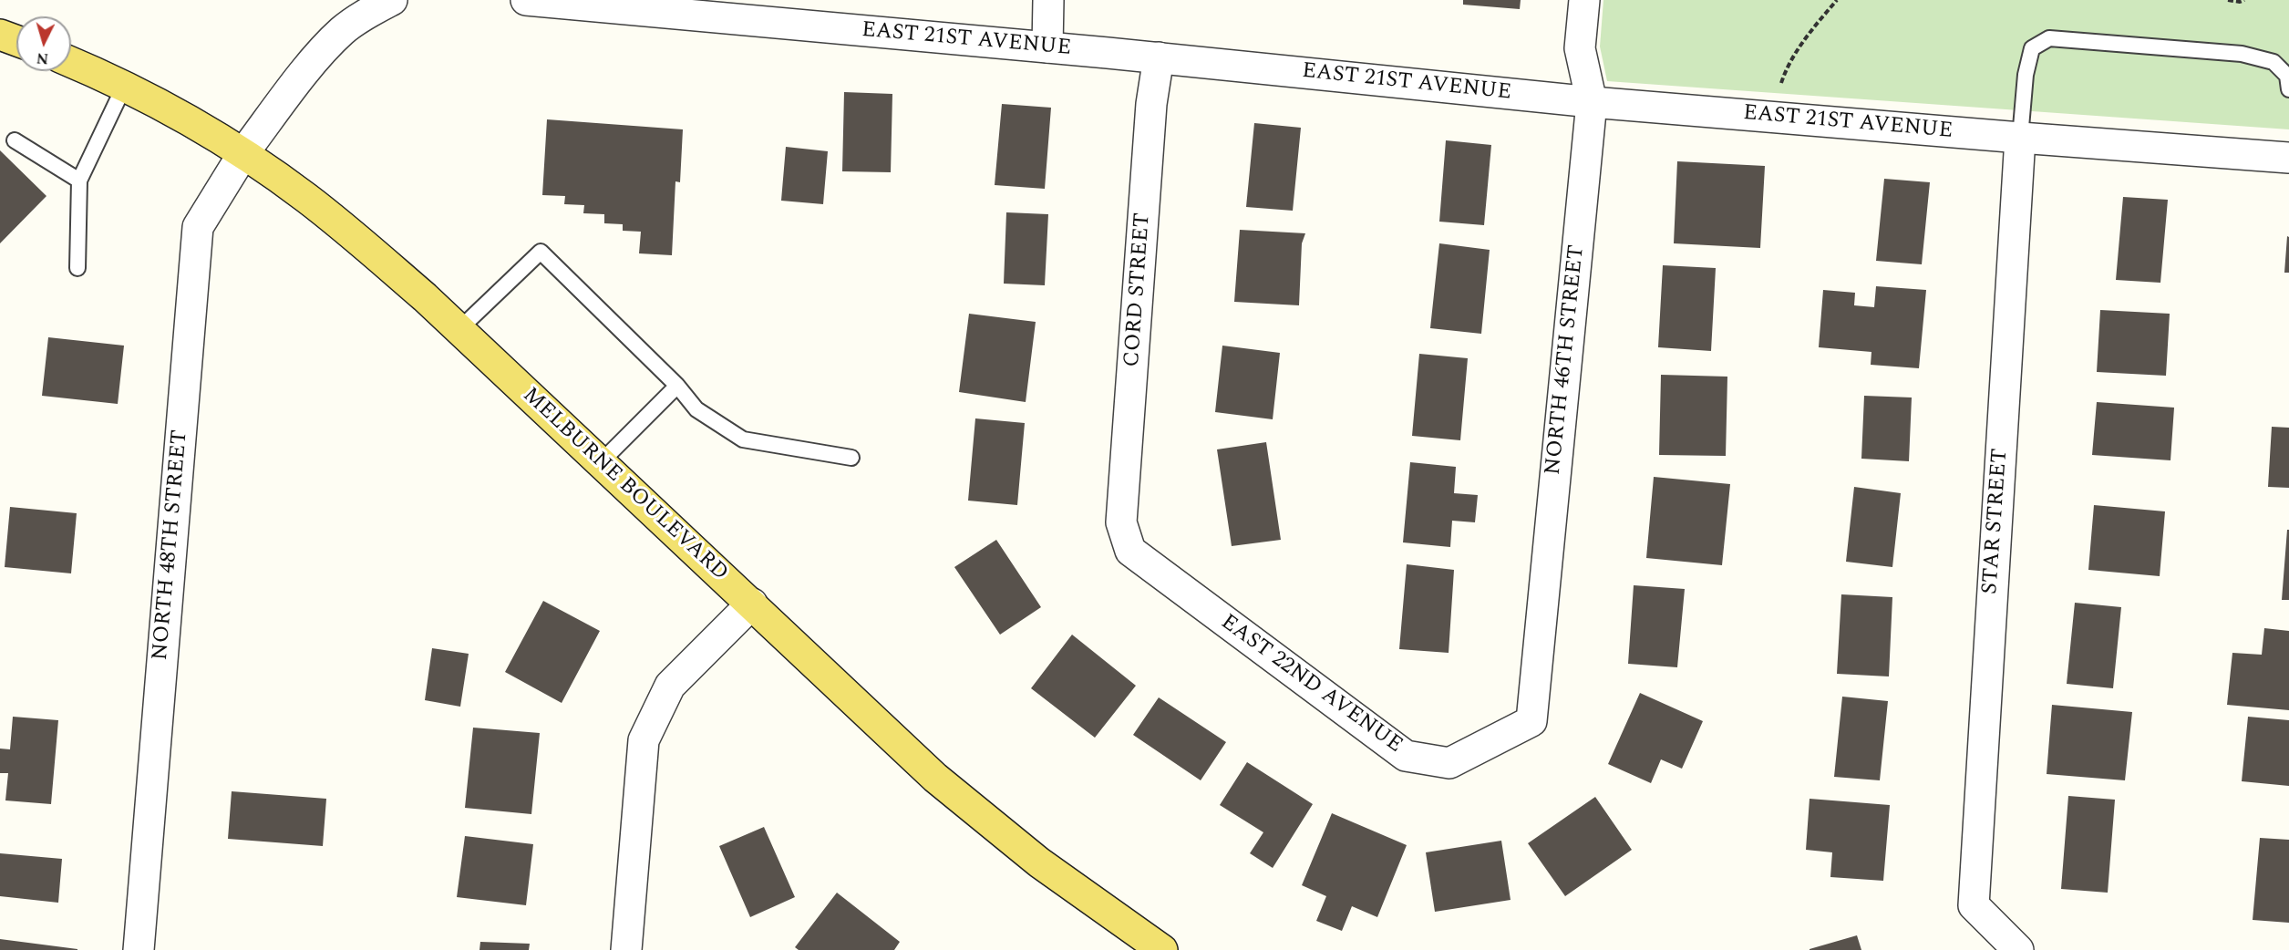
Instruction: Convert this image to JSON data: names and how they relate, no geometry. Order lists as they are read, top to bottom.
{
  "streets": {
    "main road": ["MELBURNE BOULEVARD"],
    "street": [
      "EAST 21ST AVENUE",
      "CORD STREET",
      "NORTH 46TH STREET",
      "STAR STREET",
      "NORTH 48TH STREET",
      "EAST 22ND AVENUE"
    ]
  },
  "crossings": [
    ["EAST 21ST AVENUE", "CORD STREET"],
    ["EAST 21ST AVENUE", "NORTH 46TH STREET"],
    ["EAST 21ST AVENUE", "STAR STREET"],
    ["CORD STREET", "EAST 22ND AVENUE"],
    ["NORTH 46TH STREET", "EAST 22ND AVENUE"],
    ["MELBURNE BOULEVARD", "NORTH 48TH STREET"]
  ],
  "north": "bottom"
}
